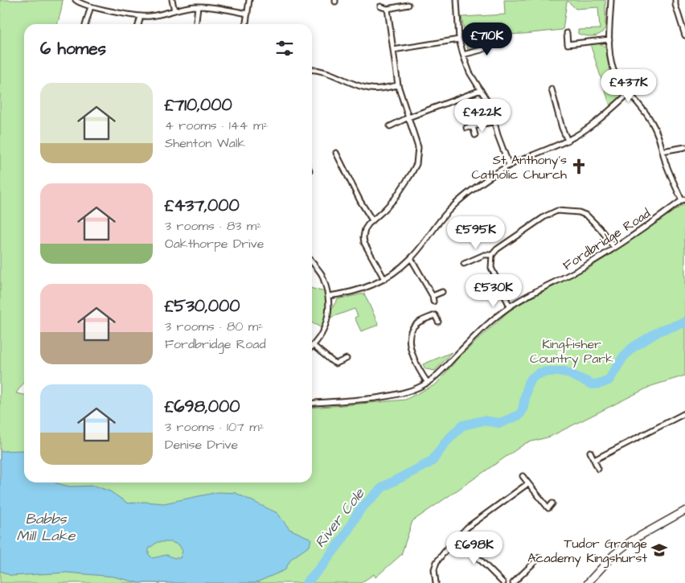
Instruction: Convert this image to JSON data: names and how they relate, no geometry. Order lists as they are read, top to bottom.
{
  "streets": {
    "street": ["Fordbridge Road"]
  },
  "water": ["River Cole", "Babbs Mill Lake"],
  "parks": ["Kingfisher Country Park"],
  "places": {
    "church": ["St Anthony's Catholic Church"],
    "school or university": ["Tudor Grange Academy Kingshurst"]
  },
  "page": {
    "price": [
      "£710K",
      "£437K",
      "£422K",
      "£595K",
      "£530K",
      "£698K"
    ],
    "heading": "6 homes",
    "list": [
      {
        "name": "£710,000",
        "note": "4 rooms · 144 m² · Shenton Walk"
      },
      {
        "name": "£437,000",
        "note": "3 rooms · 83 m² · Oakthorpe Drive"
      },
      {
        "name": "£530,000",
        "note": "3 rooms · 80 m² · Fordbridge Road"
      },
      {
        "name": "£698,000",
        "note": "3 rooms · 107 m² · Denise Drive"
      }
    ]
  }
}
